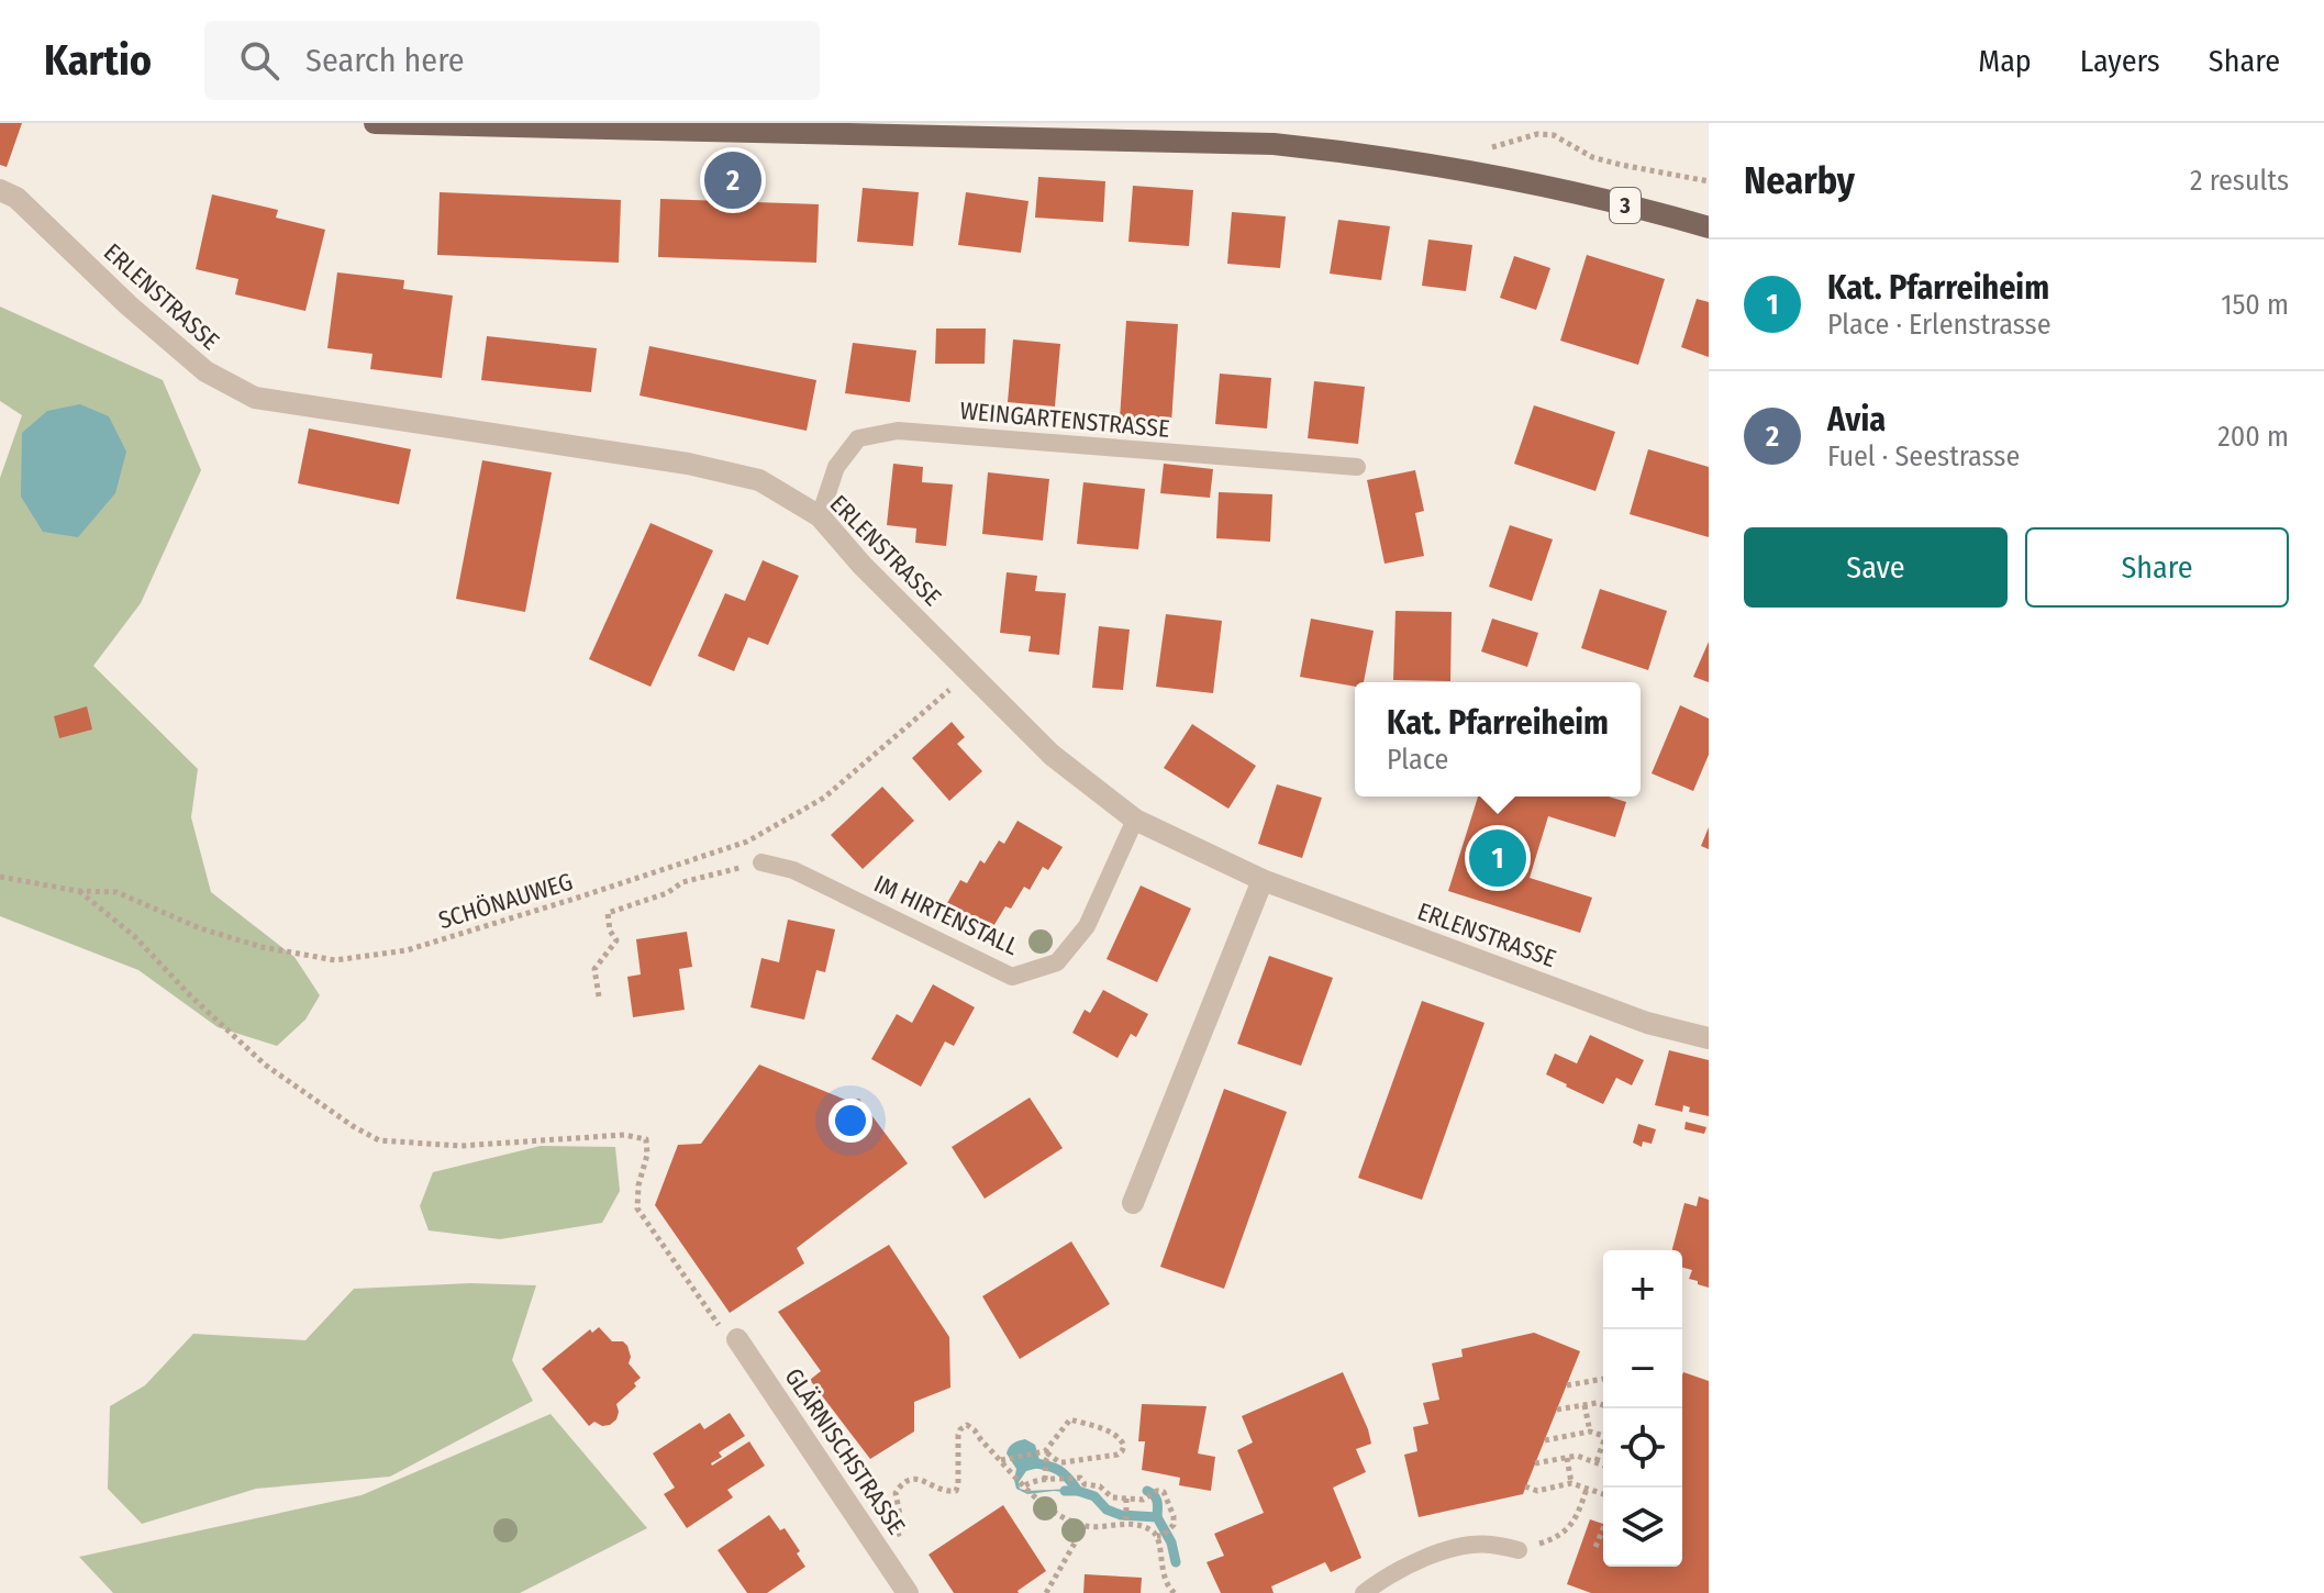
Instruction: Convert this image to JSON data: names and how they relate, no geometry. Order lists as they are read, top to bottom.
{
  "streets": {
    "main road": ["3"],
    "street": ["ERLENSTRASSE", "GLÄRNISCHSTRASSE"],
    "lane": ["WEINGARTENSTRASSE", "IM HIRTENSTALL"],
    "path": ["SCHÖNAUWEG"]
  },
  "crossings": [
    ["ERLENSTRASSE", "WEINGARTENSTRASSE"],
    ["ERLENSTRASSE", "SCHÖNAUWEG"],
    ["ERLENSTRASSE", "IM HIRTENSTALL"]
  ],
  "page": {
    "header": "Kartio",
    "search": "Search here",
    "nav": ["Map", "Layers", "Share"],
    "heading": ["Nearby", "2 results"],
    "pins": ["2", "1"],
    "list": [
      {
        "mark": "1",
        "name": "Kat. Pfarreiheim",
        "note": "Place · Erlenstrasse",
        "value": "150 m"
      },
      {
        "mark": "2",
        "name": "Avia",
        "note": "Fuel · Seestrasse",
        "value": "200 m"
      }
    ],
    "buttons": ["Save", "Share"],
    "popup": ["Kat. Pfarreiheim", "Place"],
    "map_buttons": ["+", "−"]
  }
}
